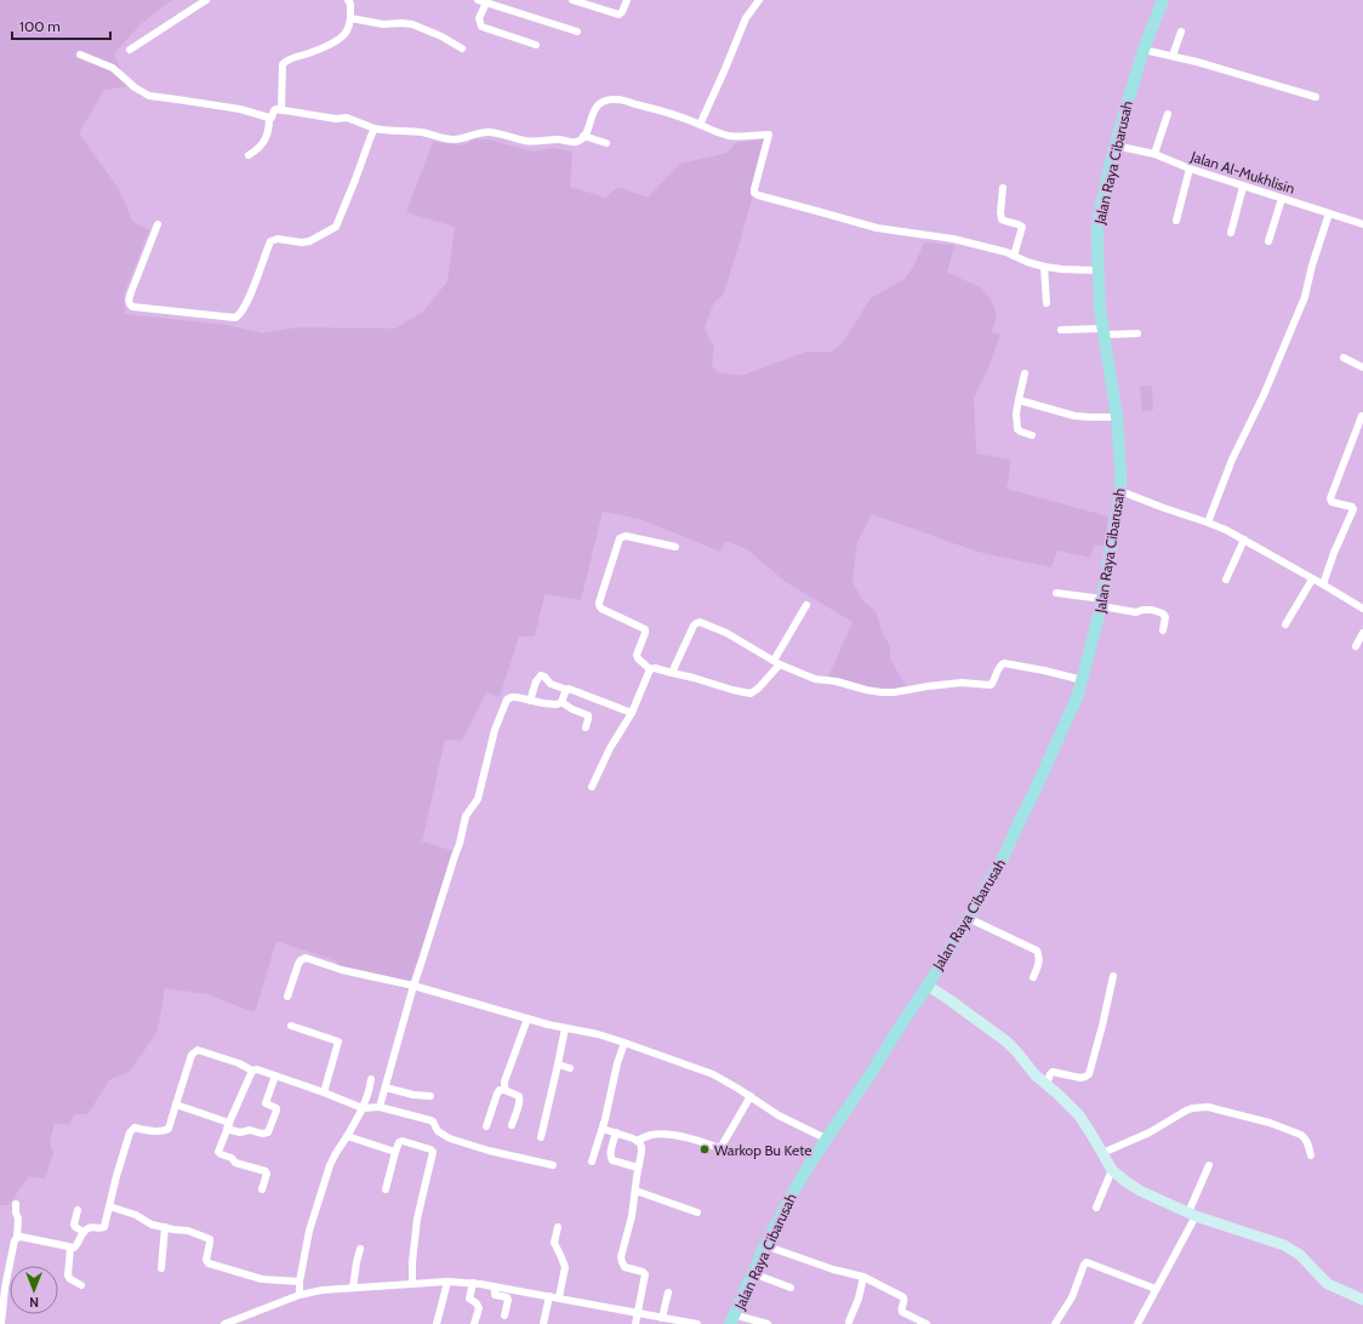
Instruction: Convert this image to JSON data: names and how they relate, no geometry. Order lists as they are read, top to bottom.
{
  "streets": {
    "main road": ["Jalan Raya Cibarusah"],
    "street": ["Jalan Al-Mukhlisin"]
  },
  "crossings": [
    ["Jalan Raya Cibarusah", "Jalan Al-Mukhlisin"]
  ],
  "places": ["Warkop Bu Kete"],
  "scale_bar": "100 m",
  "north": "bottom"
}
